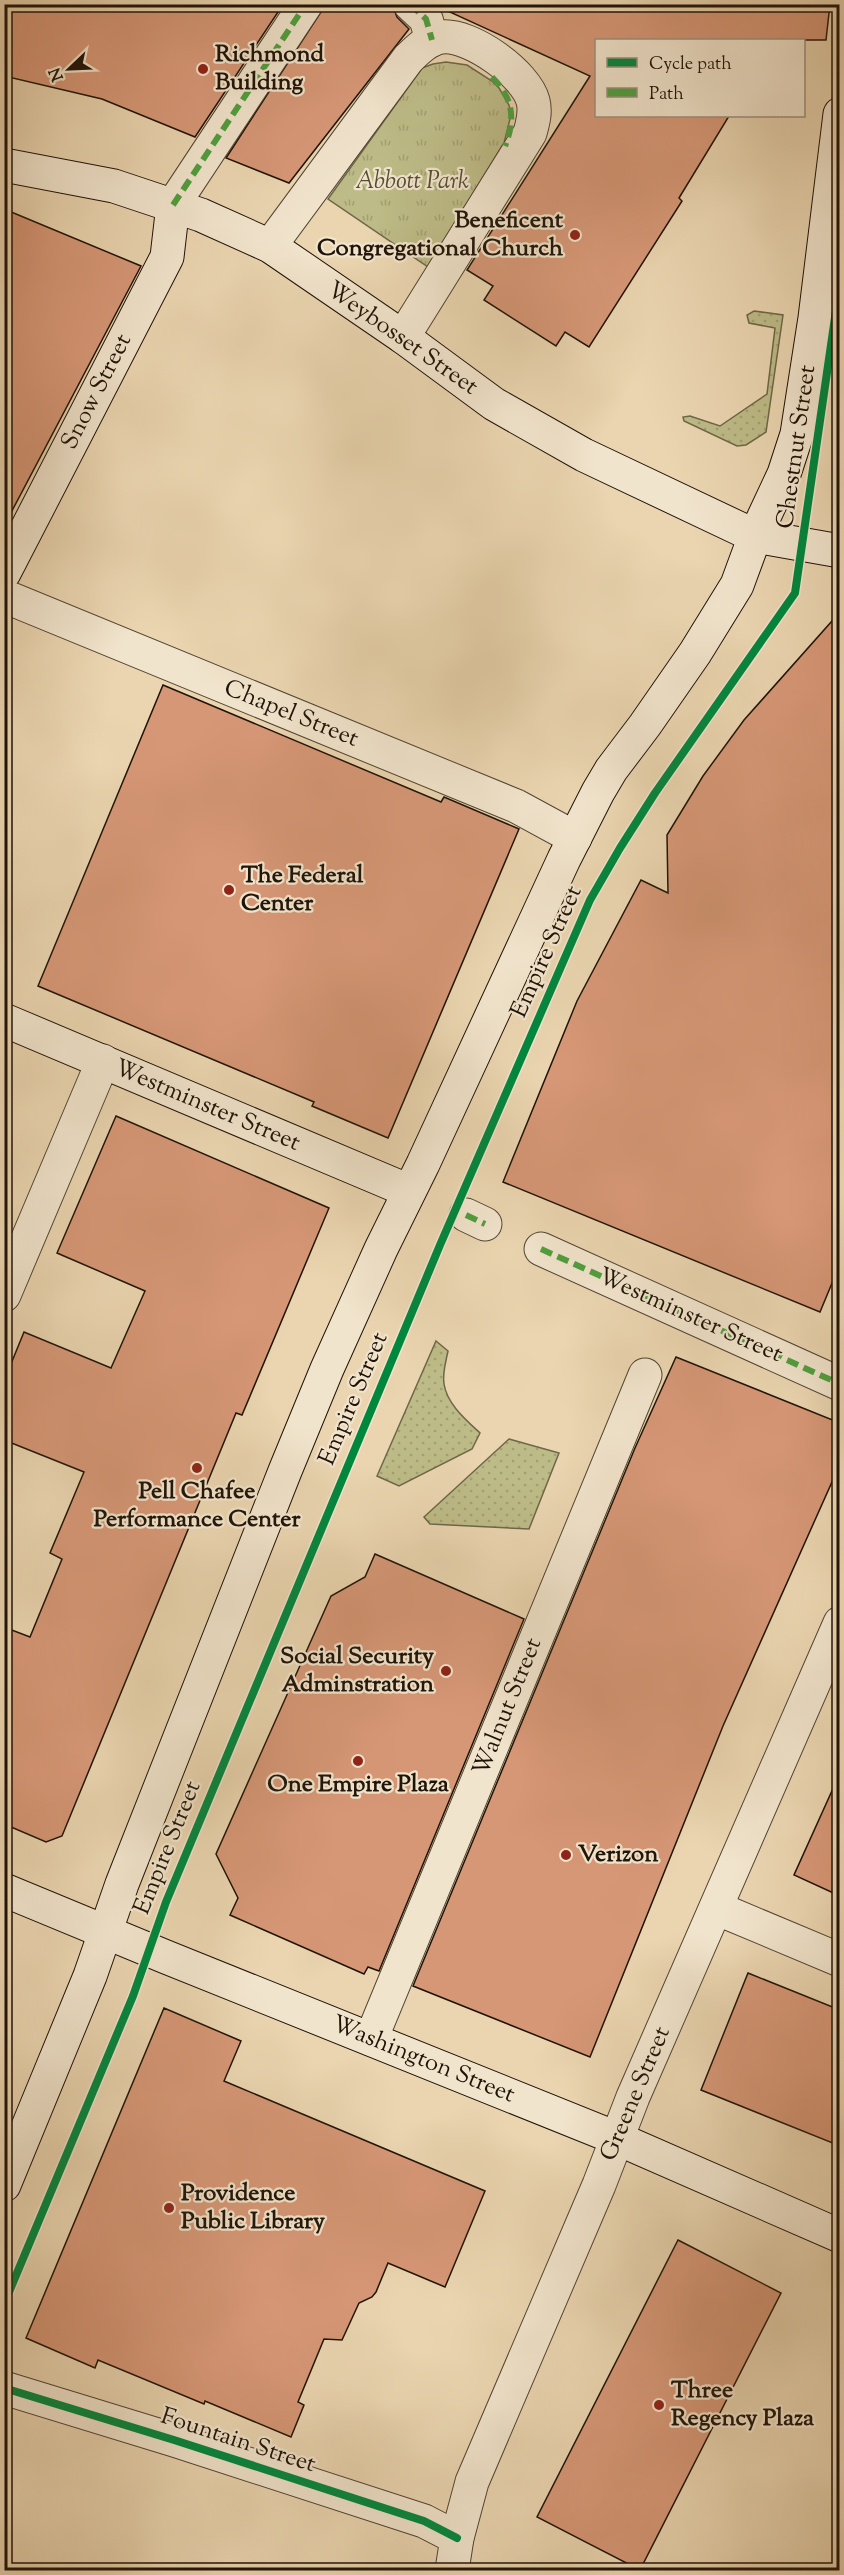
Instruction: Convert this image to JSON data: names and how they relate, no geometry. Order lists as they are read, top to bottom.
{
  "streets": {
    "street": [
      "Weybosset Street",
      "Snow Street",
      "Chestnut Street",
      "Chapel Street",
      "Empire Street",
      "Westminster Street",
      "Walnut Street",
      "Washington Street",
      "Greene Street",
      "Fountain Street"
    ]
  },
  "crossings": [
    ["Weybosset Street", "Snow Street"],
    ["Weybosset Street", "Chestnut Street"],
    ["Weybosset Street", "Empire Street"],
    ["Chestnut Street", "Empire Street"],
    ["Chapel Street", "Empire Street"],
    ["Empire Street", "Westminster Street"],
    ["Empire Street", "Washington Street"],
    ["Walnut Street", "Washington Street"],
    ["Washington Street", "Greene Street"],
    ["Greene Street", "Fountain Street"]
  ],
  "parks": ["Abbott Park"],
  "places": [
    "Richmond Building",
    "Beneficent Congregational Church",
    "The Federal Center",
    "Pell Chafee Performance Center",
    "Social Security Adminstration",
    "One Empire Plaza",
    "Verizon",
    "Providence Public Library",
    "Three Regency Plaza"
  ],
  "legend": ["Cycle path", "Path"],
  "north": "bottom left"
}
